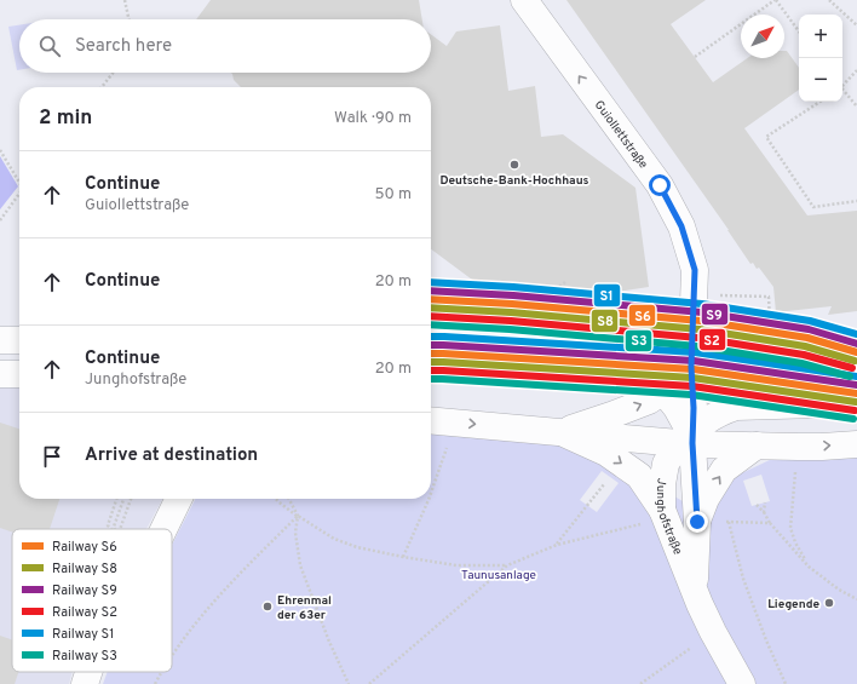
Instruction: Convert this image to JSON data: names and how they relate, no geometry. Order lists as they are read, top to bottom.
{
  "streets": {
    "main road": ["Guiollettstraße", "Junghofstraße"]
  },
  "crossings": [
    ["Guiollettstraße", "Junghofstraße"]
  ],
  "one_way": ["Guiollettstraße"],
  "parks": ["Taunusanlage"],
  "places": ["Deutsche-Bank-Hochhaus", "Liegende", "Ehrenmal der 63er"],
  "lines": [
    "rail line S1",
    "rail line S9",
    "rail line S6",
    "rail line S8",
    "rail line S2",
    "rail line S3"
  ],
  "legend": [
    "Railway S6",
    "Railway S8",
    "Railway S9",
    "Railway S2",
    "Railway S1",
    "Railway S3"
  ],
  "north": "top right",
  "page": {
    "map_buttons": ["+", "−"],
    "search": "Search here",
    "heading": ["2 min", "Walk · 90 m"],
    "list": [
      ["Continue", "Guiollettstraße", "50 m"],
      ["Continue", "20 m"],
      ["Continue", "Junghofstraße", "20 m"],
      "Arrive at destination"
    ]
  }
}
